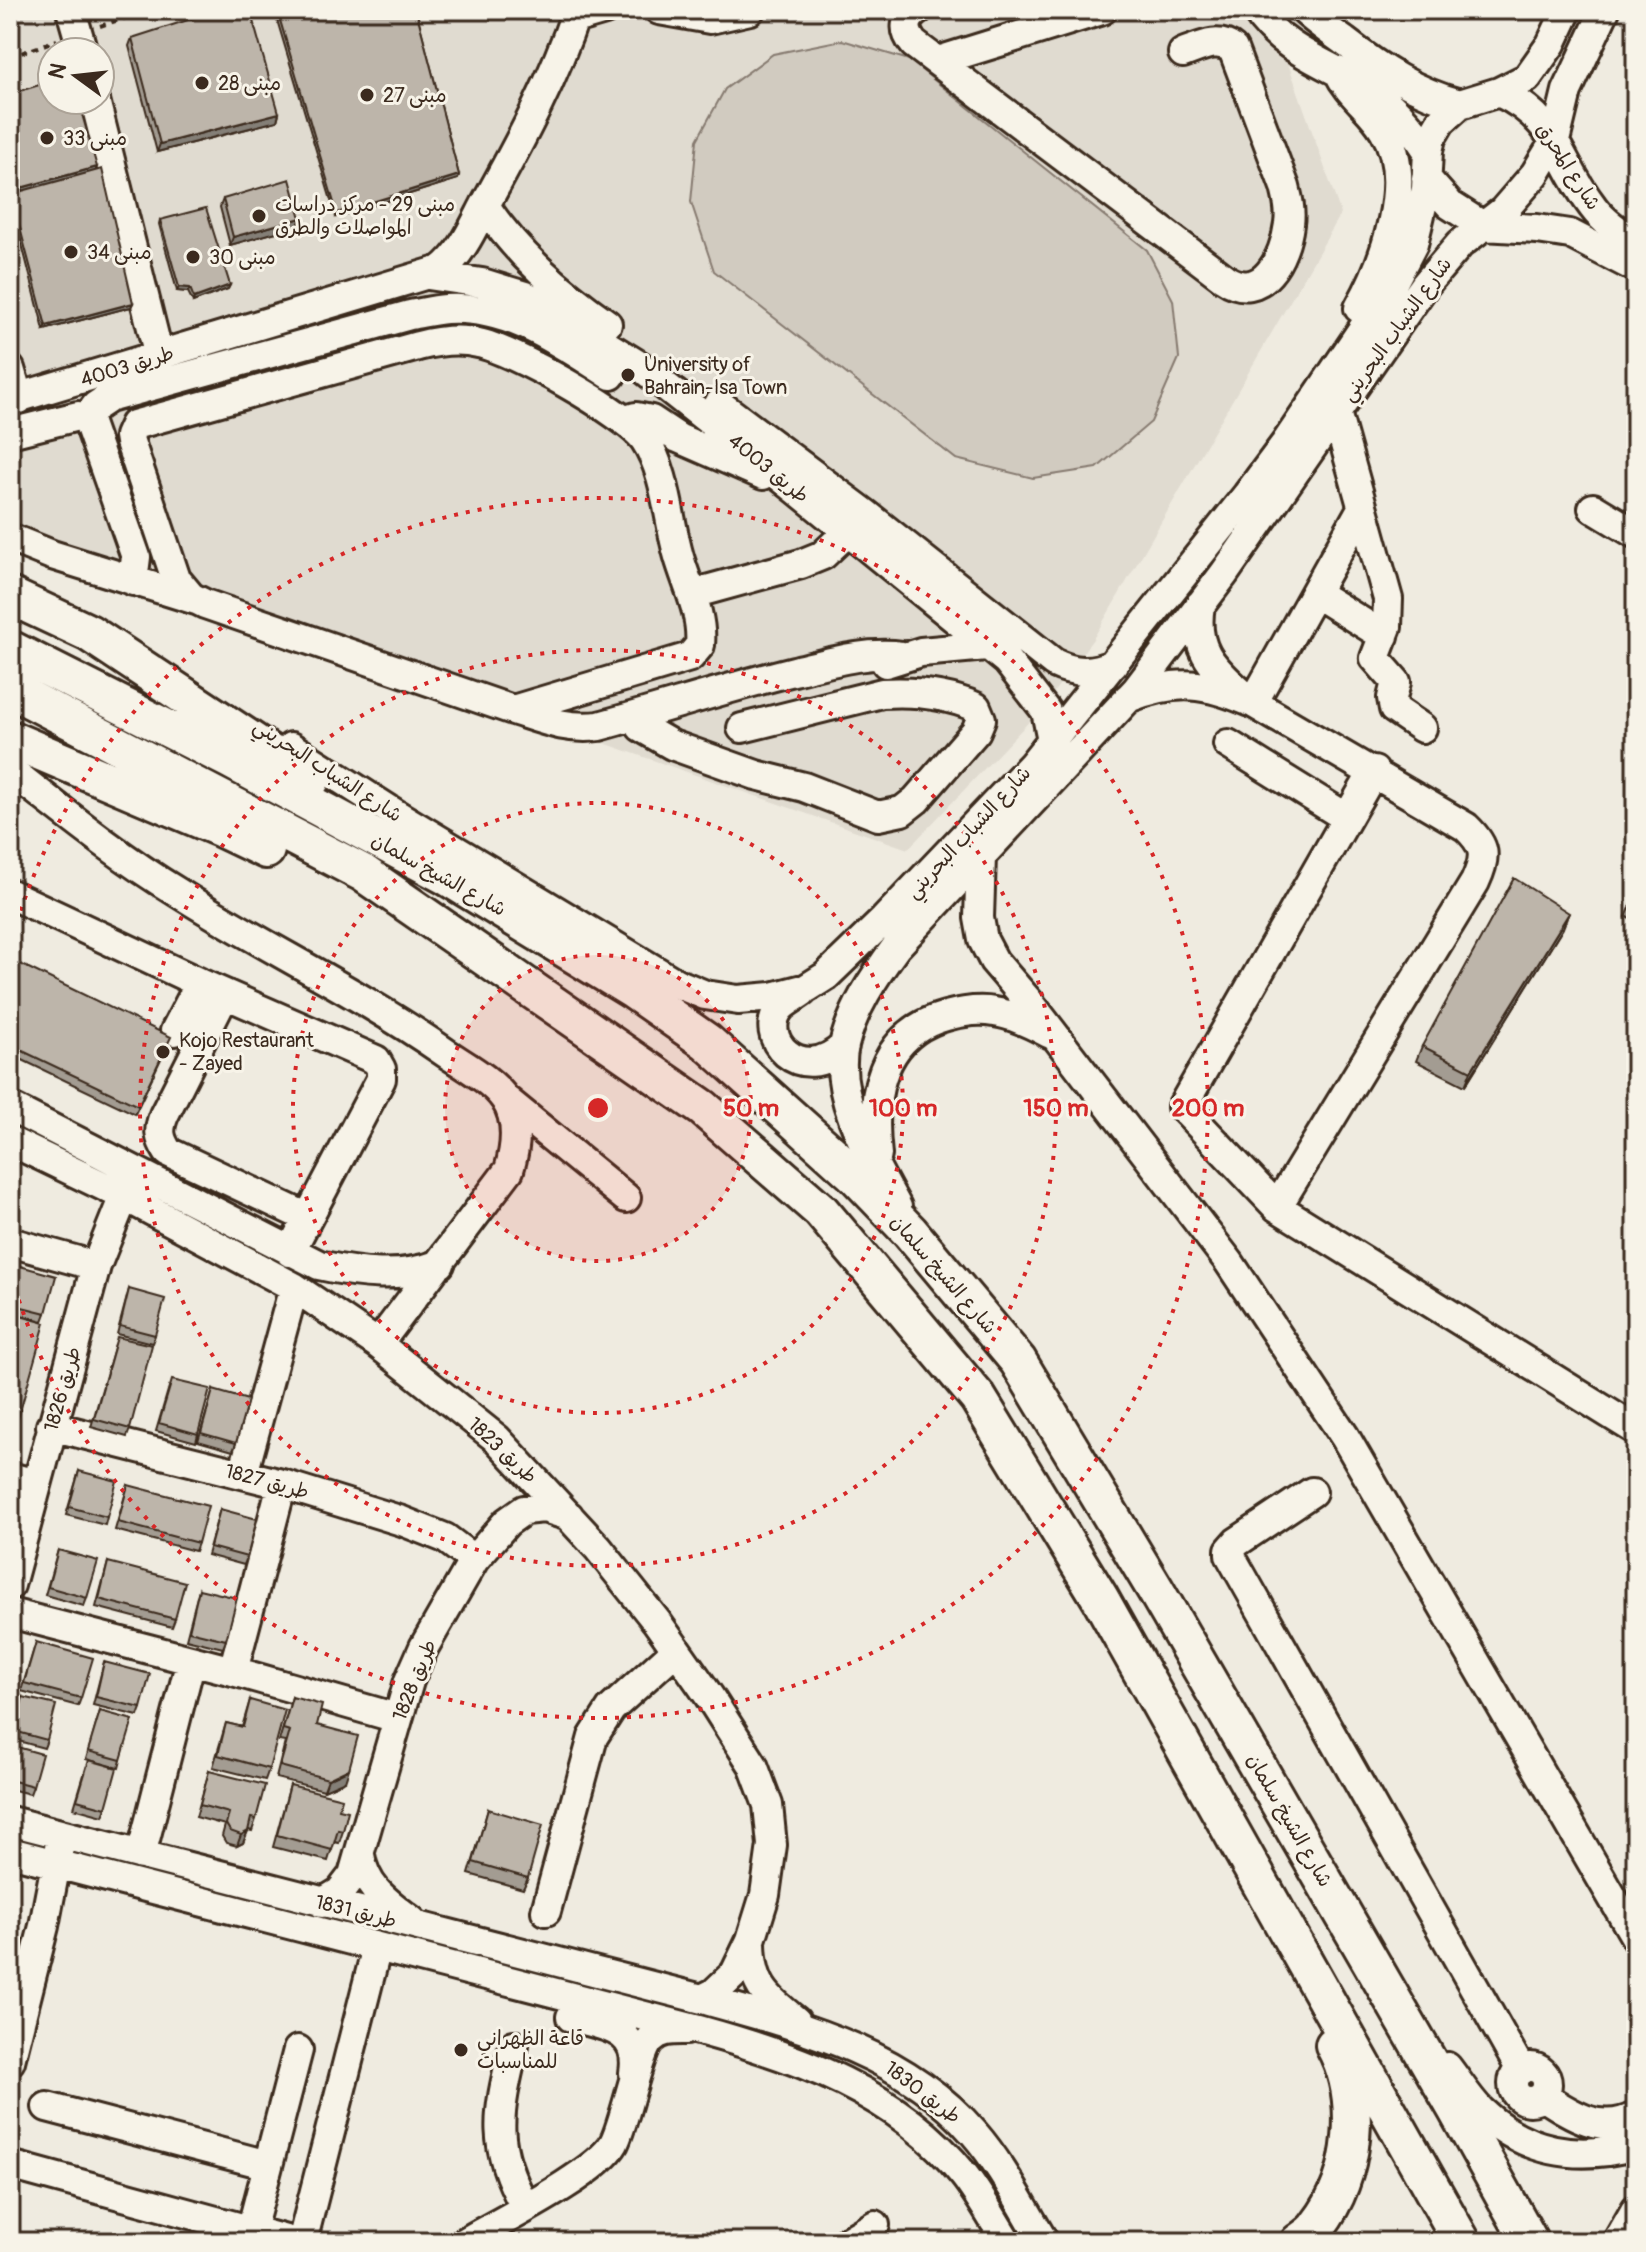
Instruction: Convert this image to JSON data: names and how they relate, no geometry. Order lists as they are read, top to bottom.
{
  "streets": {
    "main road": ["شارع الشيخ سلمان"],
    "street": [
      "شارع المحرق",
      "شارع الشباب البحريني",
      "طريق 4003",
      "طريق 1826",
      "طريق 1823",
      "طريق 1827",
      "طريق 1828",
      "طريق 1831",
      "طريق 1830"
    ]
  },
  "crossings": [
    ["شارع المحرق", "شارع الشباب البحريني"],
    ["شارع الشباب البحريني", "طريق 4003"],
    ["شارع الشباب البحريني", "شارع الشيخ سلمان"],
    ["طريق 1826", "طريق 1823"],
    ["طريق 1826", "طريق 1827"],
    ["طريق 1823", "طريق 1828"],
    ["طريق 1823", "طريق 1831"],
    ["طريق 1823", "طريق 1830"],
    ["طريق 1827", "طريق 1828"],
    ["طريق 1828", "طريق 1831"],
    ["طريق 1831", "طريق 1830"]
  ],
  "places": [
    "مبنى 28",
    "مبنى 27",
    "مبنى 33",
    "مبنى 29 - مركز دراسات المواصلات والطرق",
    "مبنى 34",
    "مبنى 30",
    "University of Bahrain-Isa Town",
    "Kojo Restaurant - Zayed",
    "قاعة الظهراني للمناسبات"
  ],
  "north": "left",
  "rings": [
    "50 m",
    "100 m",
    "150 m",
    "200 m"
  ]
}
